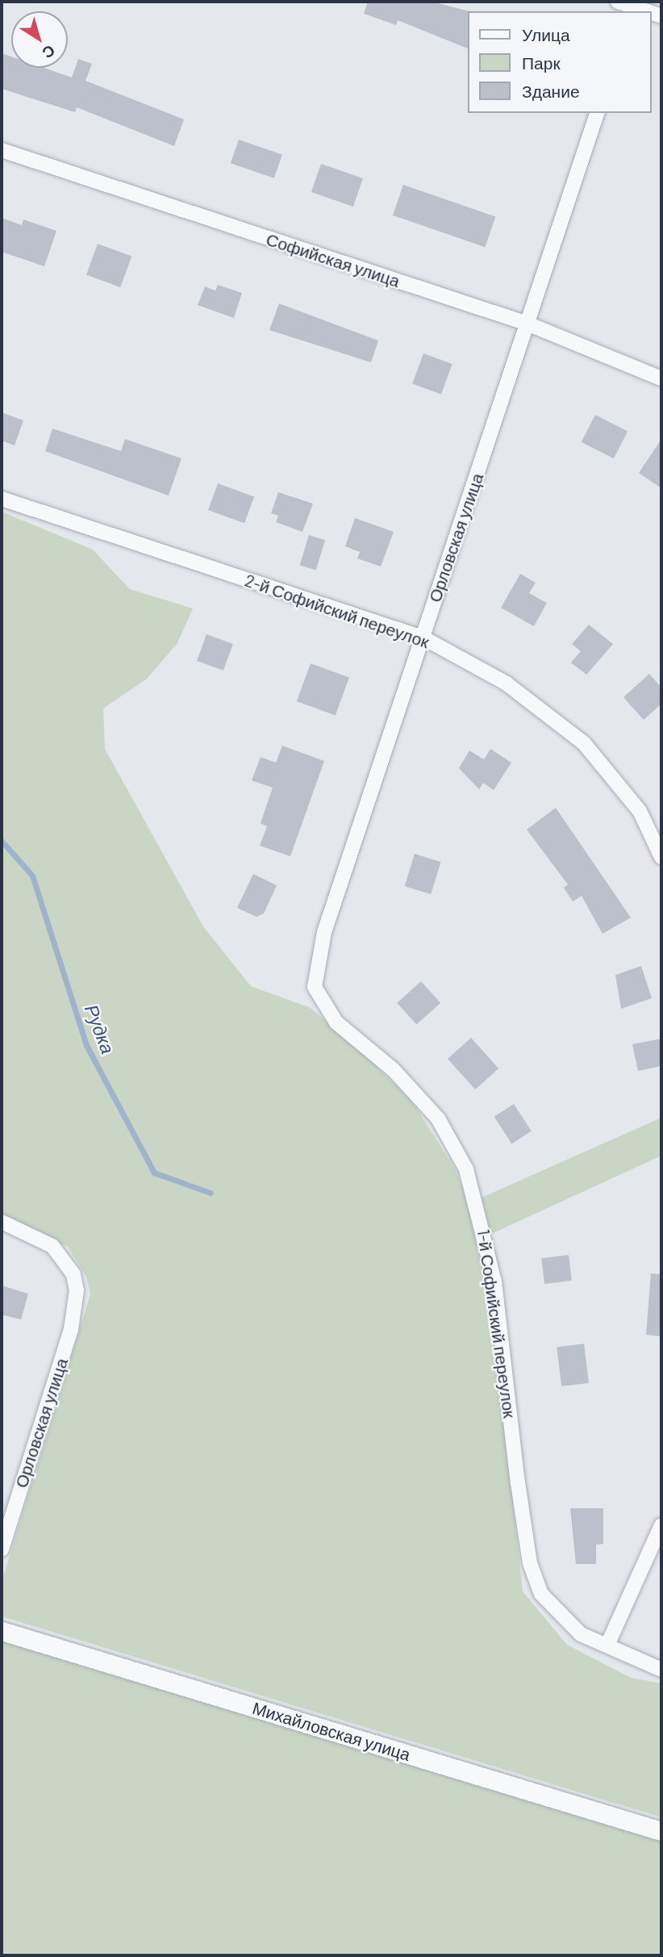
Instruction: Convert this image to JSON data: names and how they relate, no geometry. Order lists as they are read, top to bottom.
{
  "streets": {
    "street": [
      "Софийская улица",
      "Орловская улица",
      "2-й Софийский переулок",
      "1-й Софийский переулок",
      "Михайловская улица"
    ]
  },
  "crossings": [
    ["Софийская улица", "Орловская улица"],
    ["Орловская улица", "2-й Софийский переулок"],
    ["Орловская улица", "1-й Софийский переулок"]
  ],
  "water": ["Рудка"],
  "legend": ["Улица", "Парк", "Здание"],
  "north": "bottom right"
}
